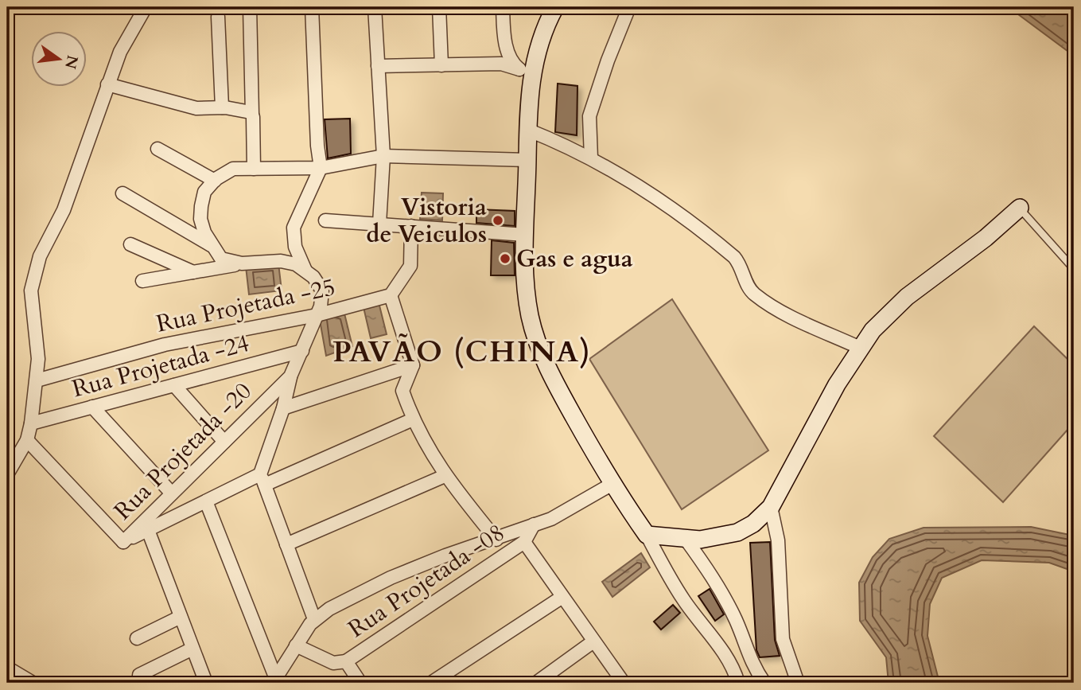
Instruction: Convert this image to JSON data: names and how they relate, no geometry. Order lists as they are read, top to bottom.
{
  "streets": {
    "street": [
      "Rua Projetada -25",
      "Rua Projetada -24",
      "Rua Projetada -20",
      "Rua Projetada -08"
    ]
  },
  "crossings": [
    ["Rua Projetada -25", "Rua Projetada -20"],
    ["Rua Projetada -24", "Rua Projetada -20"]
  ],
  "districts": ["PAVÃO (CHINA)"],
  "places": ["Vistoria de Veiculos", "Gas e agua"],
  "north": "right"
}
